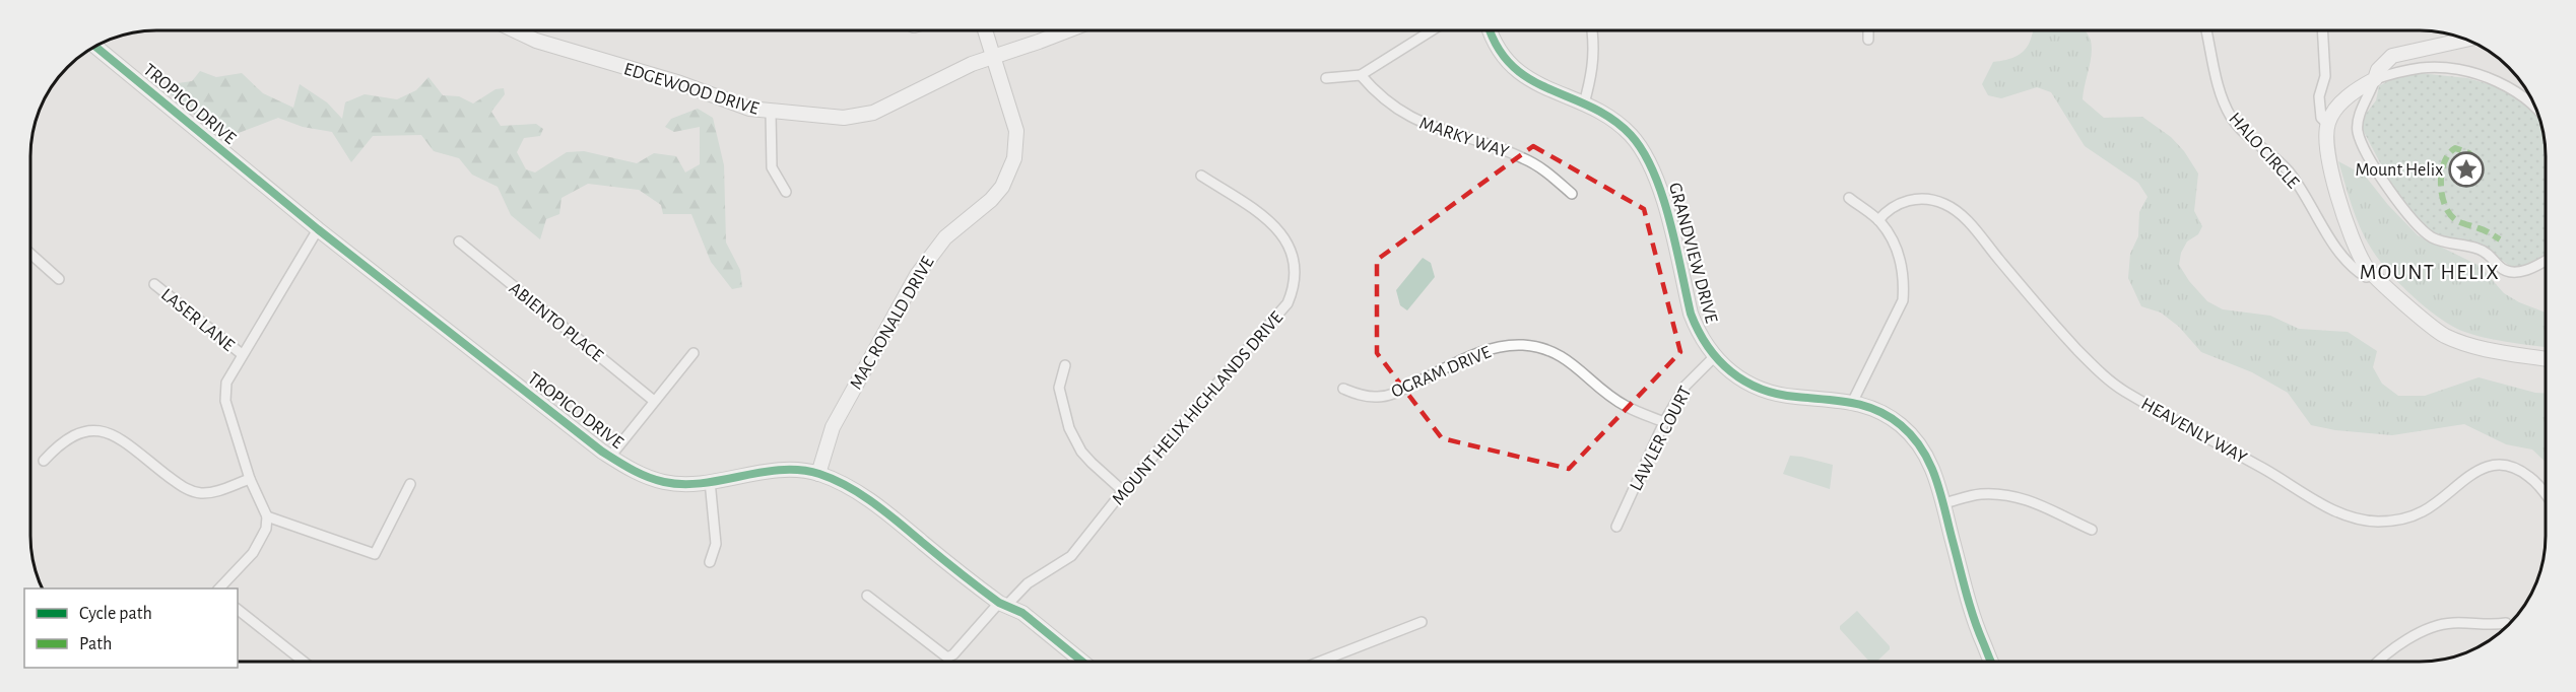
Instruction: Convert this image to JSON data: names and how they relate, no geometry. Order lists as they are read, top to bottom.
{
  "streets": {
    "street": [
      "EDGEWOOD DRIVE",
      "TROPICO DRIVE",
      "MARKY WAY",
      "HALO CIRCLE",
      "GRANDVIEW DRIVE",
      "LASER LANE",
      "ABIENTO PLACE",
      "MAC RONALD DRIVE",
      "OGRAM DRIVE",
      "MOUNT HELIX HIGHLANDS DRIVE",
      "HEAVENLY WAY",
      "LAWLER COURT"
    ]
  },
  "crossings": [
    ["EDGEWOOD DRIVE", "MAC RONALD DRIVE"],
    ["TROPICO DRIVE", "MAC RONALD DRIVE"],
    ["TROPICO DRIVE", "MOUNT HELIX HIGHLANDS DRIVE"],
    ["GRANDVIEW DRIVE", "LAWLER COURT"],
    ["OGRAM DRIVE", "LAWLER COURT"]
  ],
  "districts": ["MOUNT HELIX"],
  "places": {
    "place": ["Mount Helix"]
  },
  "legend": ["Cycle path", "Path"]
}
